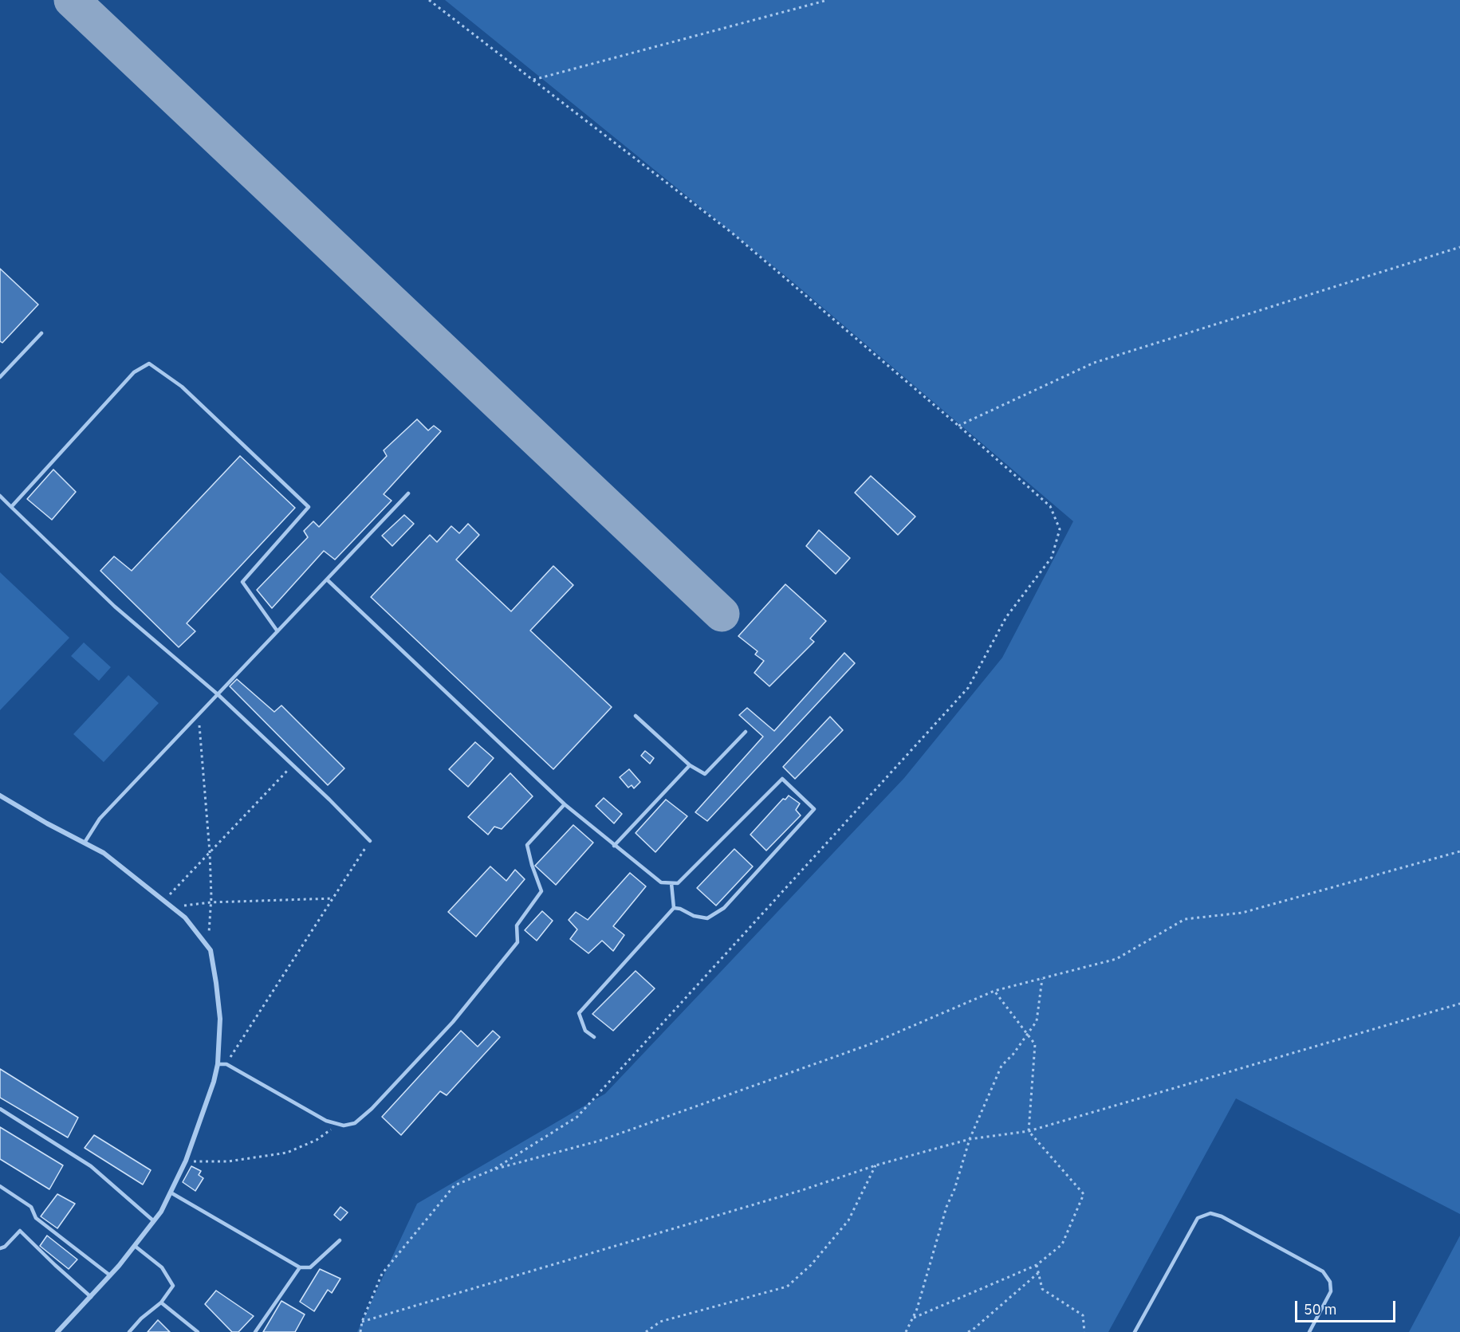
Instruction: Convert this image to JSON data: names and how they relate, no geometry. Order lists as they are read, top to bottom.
{
  "scale_bar": "50 m"
}
